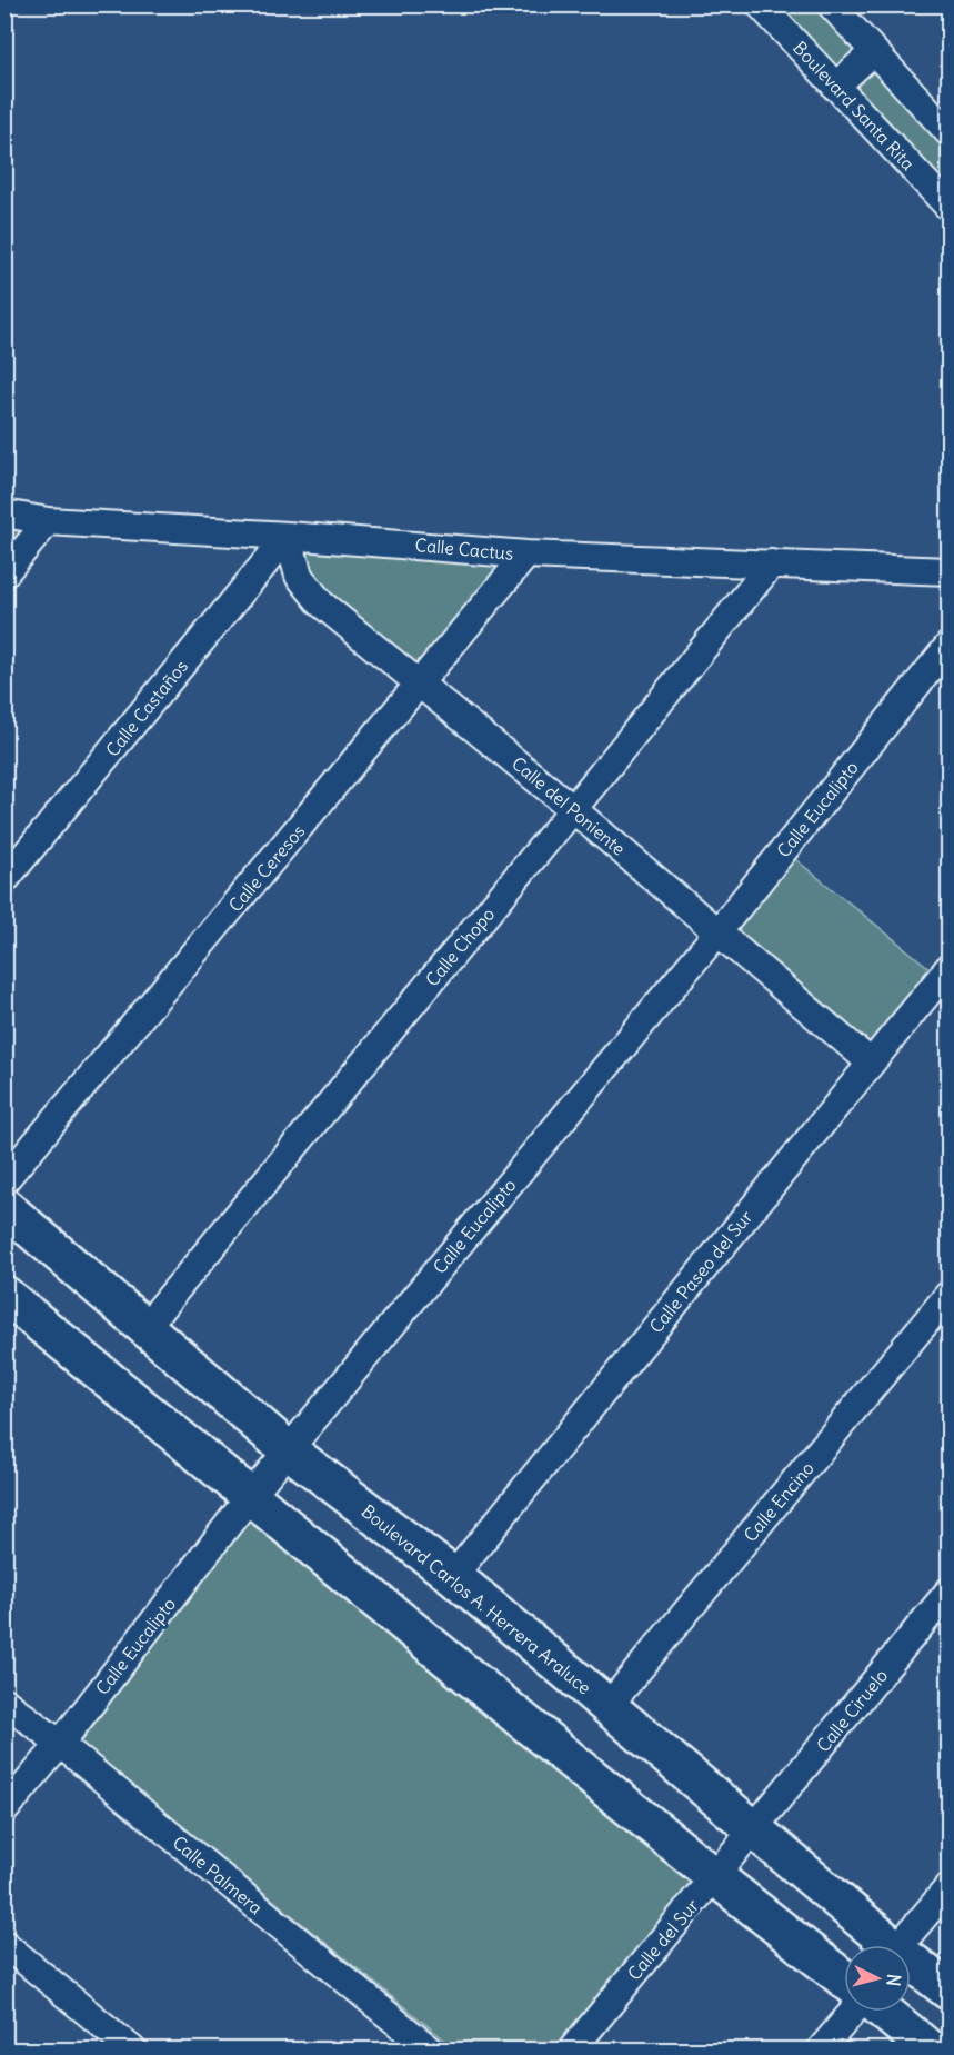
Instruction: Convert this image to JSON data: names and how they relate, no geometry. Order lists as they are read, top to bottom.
{
  "streets": {
    "street": [
      "Boulevard Santa Rita",
      "Calle Cactus",
      "Calle Castaños",
      "Calle del Poniente",
      "Calle Eucalipto",
      "Calle Ceresos",
      "Calle Chopo",
      "Calle Paseo del Sur",
      "Calle Encino",
      "Boulevard Carlos A. Herrera Araluce",
      "Calle Ciruelo",
      "Calle Palmera",
      "Calle del Sur"
    ]
  },
  "crossings": [
    ["Calle Cactus", "Calle Castaños"],
    ["Calle Cactus", "Calle del Poniente"],
    ["Calle Cactus", "Calle Ceresos"],
    ["Calle Cactus", "Calle Chopo"],
    ["Calle Castaños", "Calle del Poniente"],
    ["Calle del Poniente", "Calle Eucalipto"],
    ["Calle del Poniente", "Calle Ceresos"],
    ["Calle del Poniente", "Calle Chopo"],
    ["Calle del Poniente", "Calle Paseo del Sur"],
    ["Calle Eucalipto", "Boulevard Carlos A. Herrera Araluce"],
    ["Calle Eucalipto", "Calle Palmera"],
    ["Calle Chopo", "Boulevard Carlos A. Herrera Araluce"],
    ["Calle Paseo del Sur", "Boulevard Carlos A. Herrera Araluce"],
    ["Calle Encino", "Boulevard Carlos A. Herrera Araluce"],
    ["Boulevard Carlos A. Herrera Araluce", "Calle Ciruelo"],
    ["Boulevard Carlos A. Herrera Araluce", "Calle del Sur"],
    ["Calle Ciruelo", "Calle del Sur"]
  ],
  "north": "right"
}
